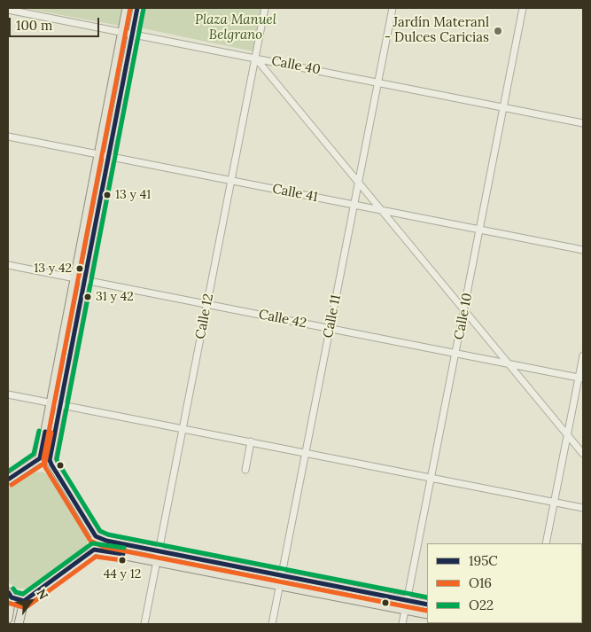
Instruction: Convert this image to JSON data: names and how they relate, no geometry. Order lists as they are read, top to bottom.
{
  "streets": {
    "street": [
      "Calle 40",
      "Calle 41",
      "Calle 12",
      "Calle 11",
      "Calle 10",
      "Calle 42"
    ]
  },
  "crossings": [
    ["Calle 40", "Calle 12"],
    ["Calle 40", "Calle 11"],
    ["Calle 40", "Calle 10"],
    ["Calle 41", "Calle 12"],
    ["Calle 41", "Calle 11"],
    ["Calle 41", "Calle 10"],
    ["Calle 12", "Calle 42"],
    ["Calle 11", "Calle 42"],
    ["Calle 10", "Calle 42"]
  ],
  "parks": ["Plaza Manuel Belgrano"],
  "places": [
    "Jardín Materanl - Dulces Caricias",
    "13 y 41",
    "13 y 42",
    "31 y 42",
    "44 y 12"
  ],
  "lines": ["transit line 195C", "transit line O16", "transit line O22"],
  "legend": ["195C", "O16", "O22"],
  "scale_bar": "100 m",
  "north": "top right"
}
